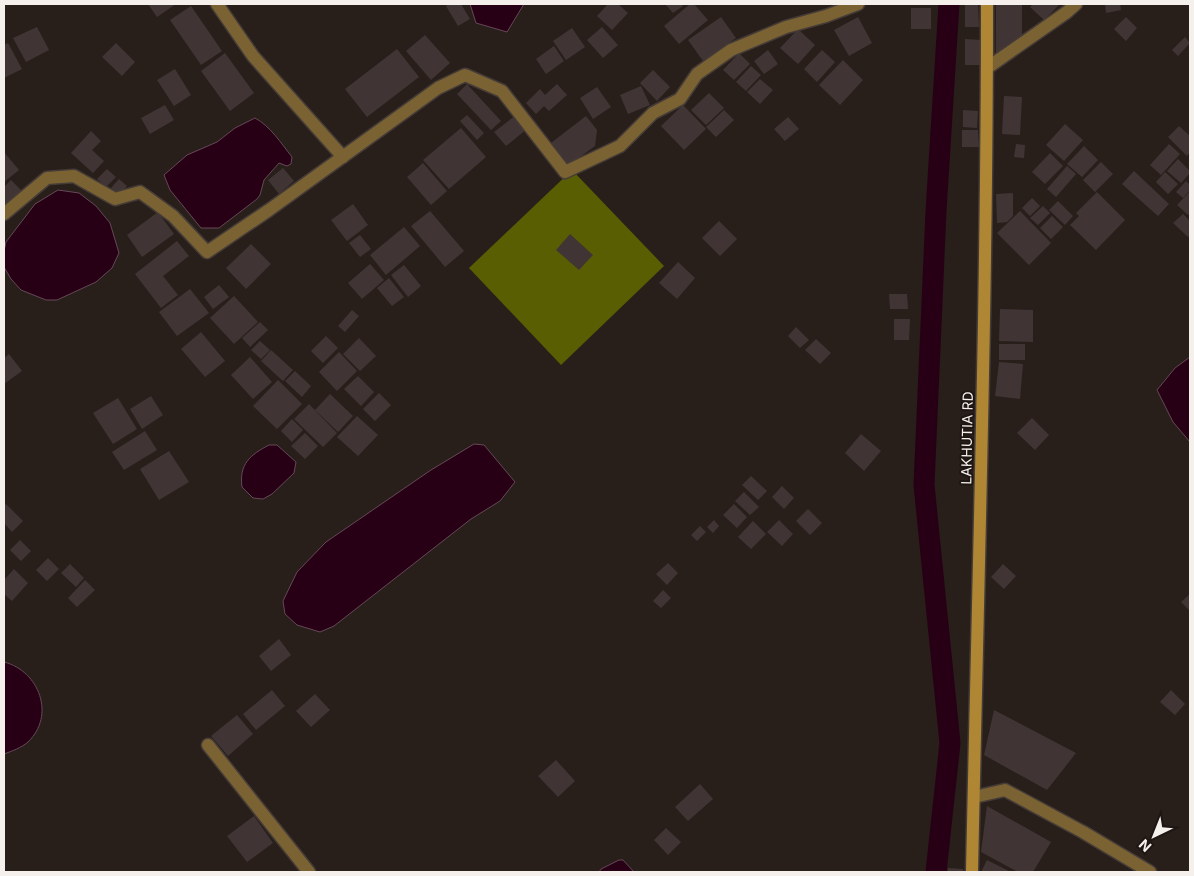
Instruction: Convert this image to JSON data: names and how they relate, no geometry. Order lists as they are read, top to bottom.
{
  "streets": {
    "street": ["LAKHUTIA RD"]
  },
  "north": "bottom left"
}
